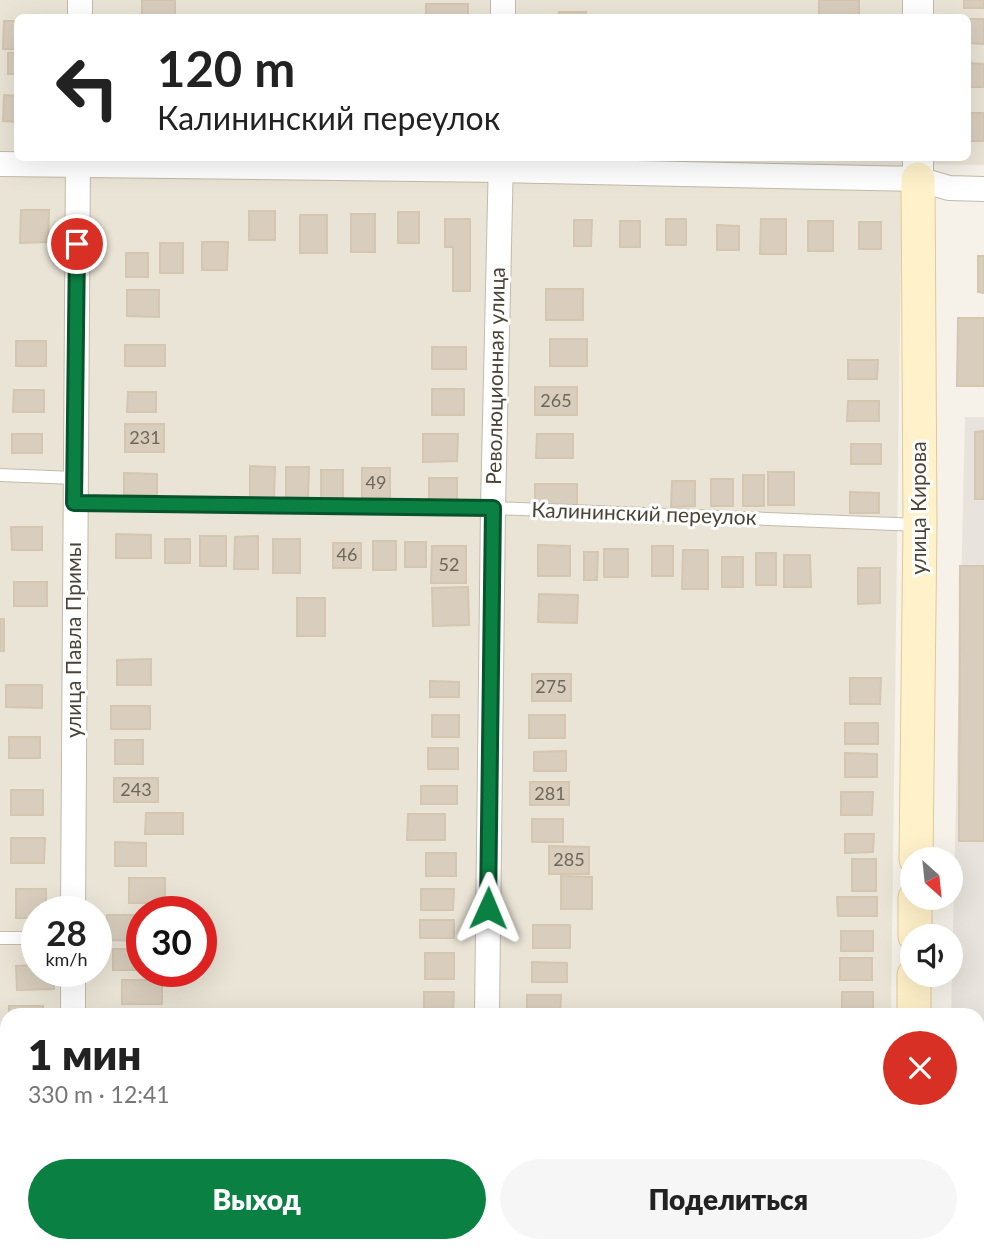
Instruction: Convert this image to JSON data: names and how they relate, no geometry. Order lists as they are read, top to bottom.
{
  "streets": {
    "main road": ["улица Кирова"],
    "street": ["Революционная улица", "улица Павла Примы"],
    "lane": ["Калининский переулок"]
  },
  "crossings": [
    ["Революционная улица", "Калининский переулок"],
    ["улица Кирова", "Калининский переулок"],
    ["Калининский переулок", "улица Павла Примы"]
  ],
  "house_numbers": [
    "265",
    "231",
    "49",
    "46",
    "52",
    "275",
    "243",
    "281",
    "285"
  ],
  "north": "bottom right",
  "page": {
    "turn": ["120 m", "Калининский переулок"],
    "speed": "28 km/h",
    "limit": "30",
    "heading": ["1 мин", "330 m · 12:41"],
    "buttons": ["Выход", "Поделиться"]
  }
}
